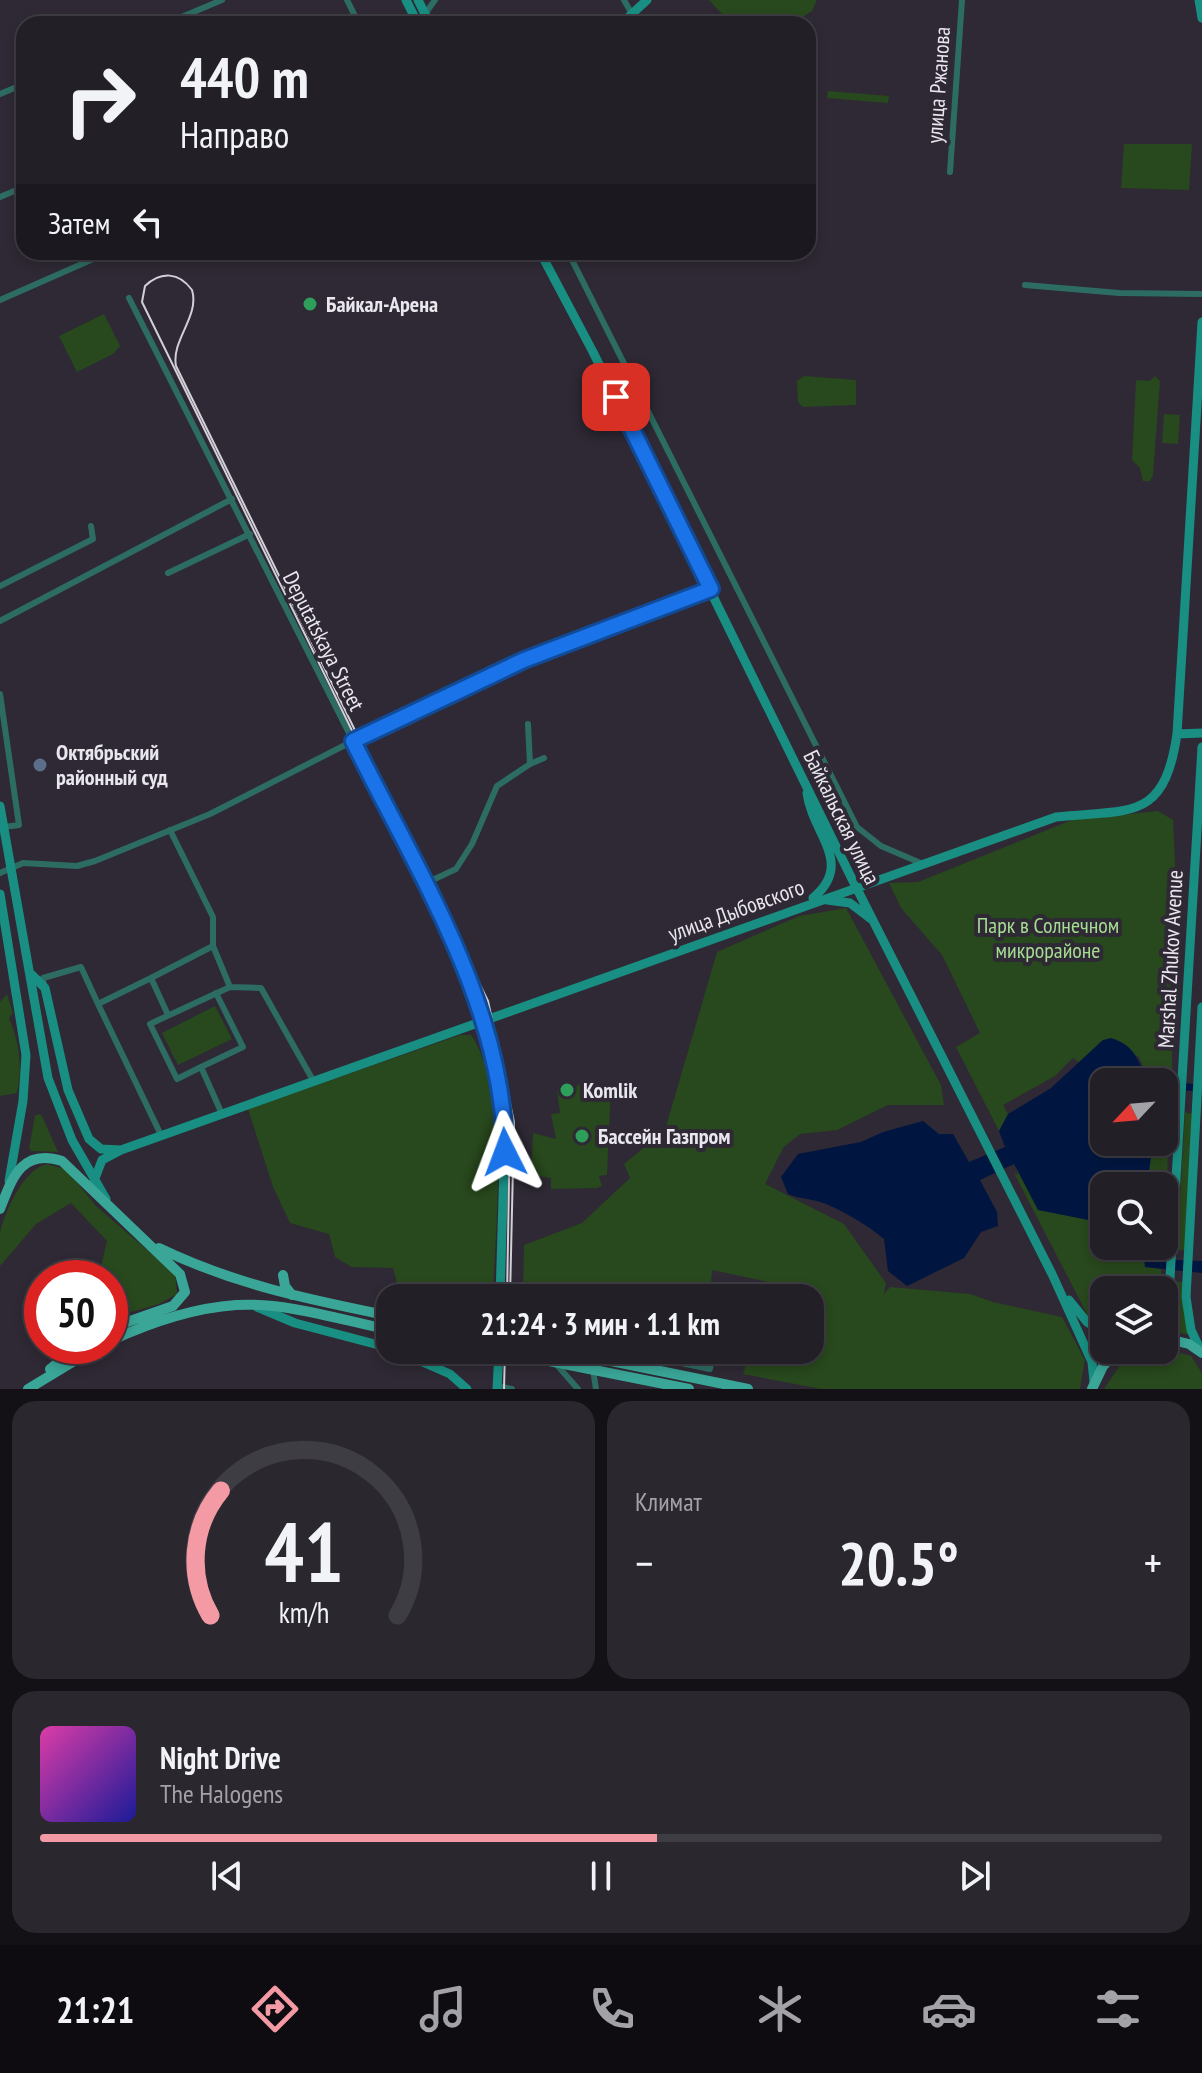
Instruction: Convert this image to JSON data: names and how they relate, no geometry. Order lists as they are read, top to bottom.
{
  "streets": {
    "main road": [
      "Deputatskaya Street",
      "Байкальская улица",
      "улица Дыбовского",
      "Marshal Zhukov Avenue"
    ],
    "street": ["улица Ржанова"]
  },
  "crossings": [
    ["Deputatskaya Street", "улица Дыбовского"],
    ["Байкальская улица", "улица Дыбовского"]
  ],
  "parks": ["Парк в Солнечном микрорайоне"],
  "places": [
    "Байкал-Арена",
    "Октябрьский районный суд",
    "Komlik",
    "Бассейн Газпром"
  ],
  "north": "bottom left",
  "page": {
    "turn": ["440 m", "Направо"],
    "then": "Затем",
    "limit": "50",
    "trip": "21:24 · 3 мин · 1.1 km",
    "tile": "Климат",
    "heat": ["−", "20.5°", "+"],
    "song": ["Night Drive", "The Halogens"],
    "tabs": "21:21",
    "gauge": ["41", "km/h"]
  }
}
